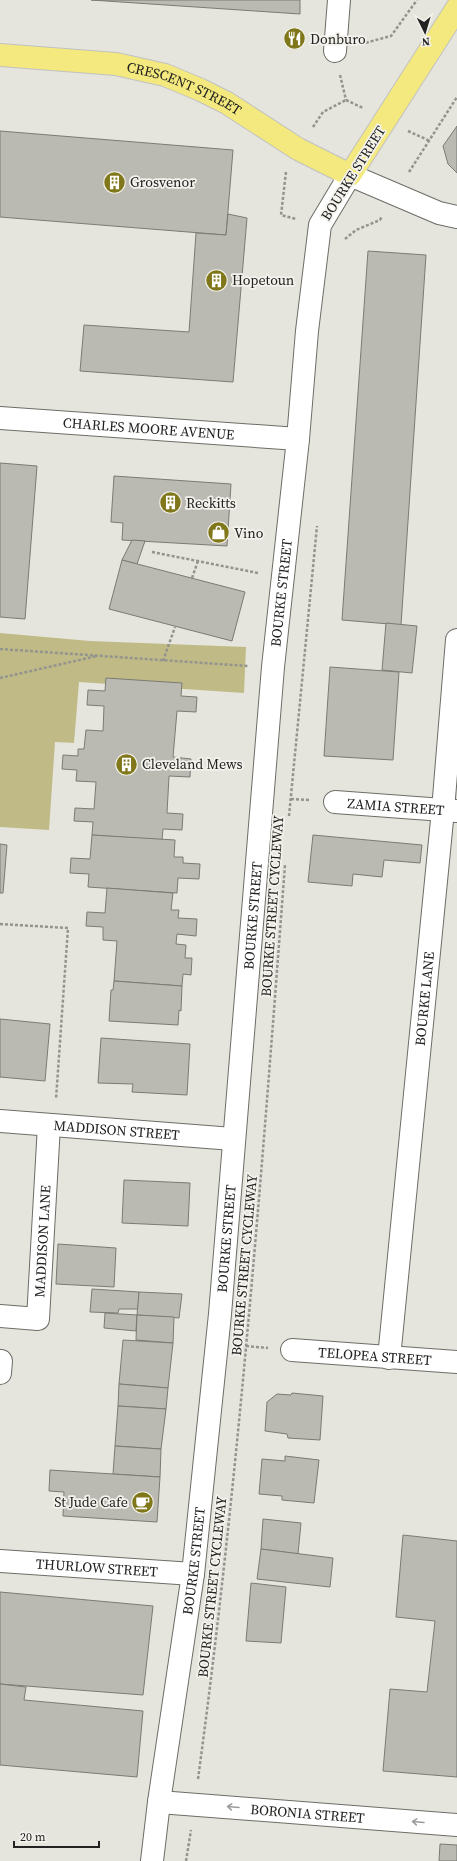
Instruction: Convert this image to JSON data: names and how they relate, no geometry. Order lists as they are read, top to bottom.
{
  "streets": {
    "main road": ["CRESCENT STREET", "BOURKE STREET"],
    "street": [
      "CHARLES MOORE AVENUE",
      "ZAMIA STREET",
      "BOURKE LANE",
      "MADDISON STREET",
      "MADDISON LANE",
      "TELOPEA STREET",
      "THURLOW STREET",
      "BORONIA STREET"
    ],
    "path": ["BOURKE STREET CYCLEWAY"]
  },
  "crossings": [
    ["CRESCENT STREET", "BOURKE STREET"],
    ["BOURKE STREET", "CHARLES MOORE AVENUE"],
    ["BOURKE STREET", "MADDISON STREET"],
    ["BOURKE STREET", "THURLOW STREET"],
    ["BOURKE STREET", "BORONIA STREET"],
    ["ZAMIA STREET", "BOURKE LANE"],
    ["BOURKE STREET CYCLEWAY", "BORONIA STREET"],
    ["BOURKE LANE", "TELOPEA STREET"],
    ["MADDISON STREET", "MADDISON LANE"]
  ],
  "one_way": ["BORONIA STREET"],
  "places": {
    "restaurant": ["Donburo"],
    "building": [
      "Grosvenor",
      "Hopetoun",
      "Reckitts",
      "Cleveland Mews"
    ],
    "shop": ["Vino"],
    "cafe": ["St Jude Cafe"]
  },
  "scale_bar": "20 m",
  "north": "bottom"
}
